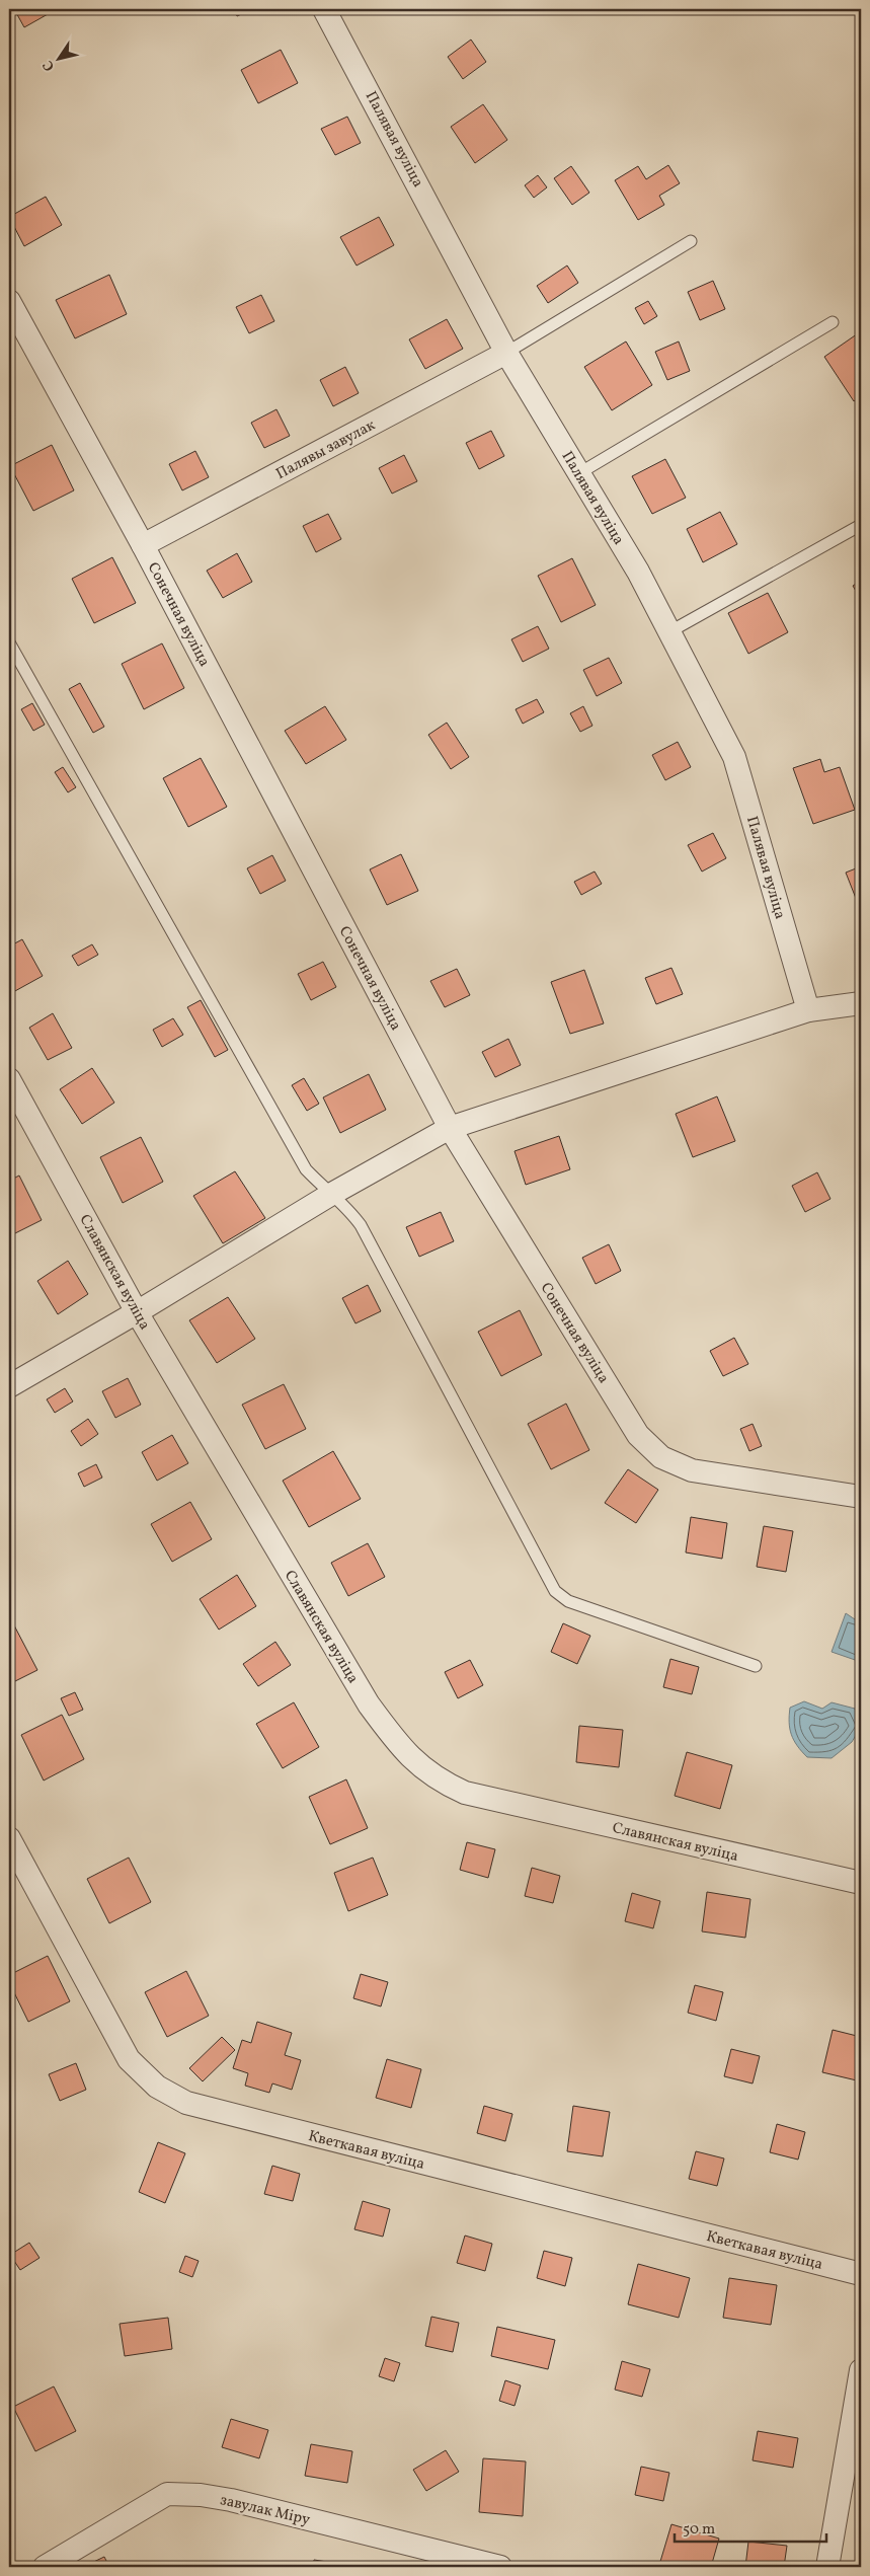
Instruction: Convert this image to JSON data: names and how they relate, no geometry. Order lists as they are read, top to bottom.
{
  "streets": {
    "street": [
      "Палявая вуліца",
      "Палявы завулак",
      "Сонечная вуліца",
      "Славянская вуліца",
      "Кветкавая вуліца",
      "завулак Міру"
    ]
  },
  "crossings": [
    ["Палявая вуліца", "Палявы завулак"],
    ["Палявы завулак", "Сонечная вуліца"]
  ],
  "scale_bar": "50 m",
  "north": "bottom left"
}
